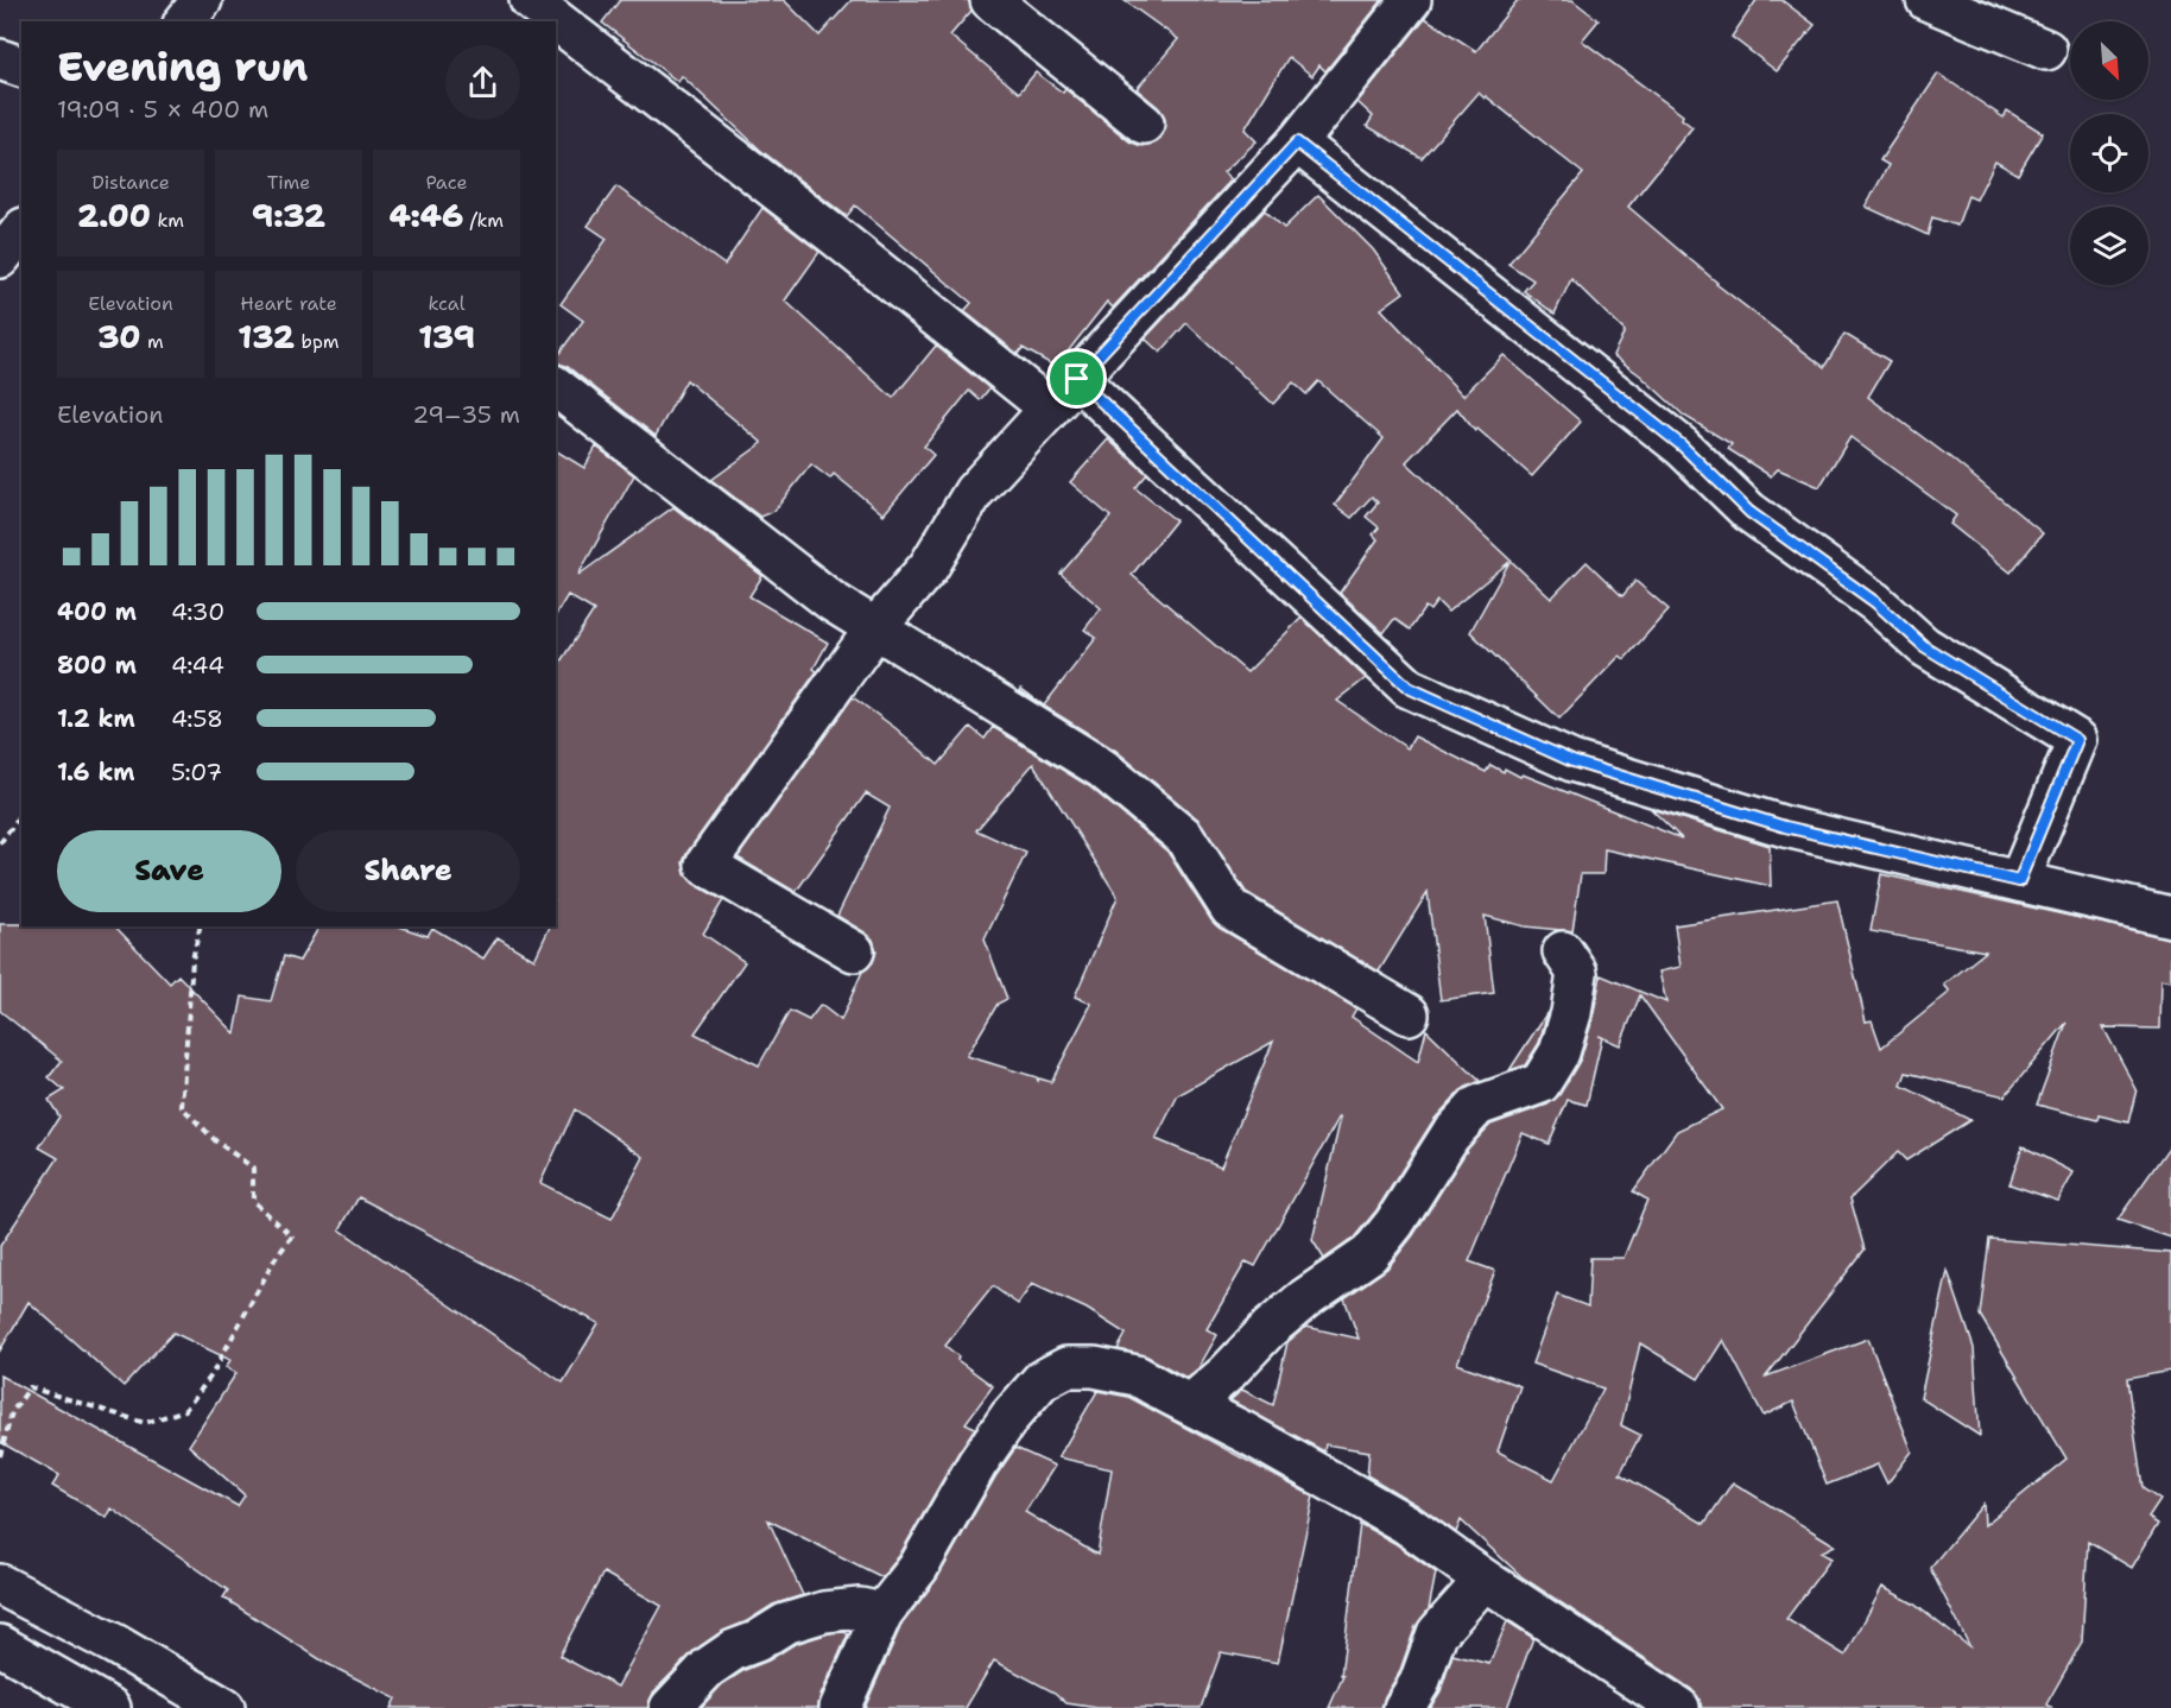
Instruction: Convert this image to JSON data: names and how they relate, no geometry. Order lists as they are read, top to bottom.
{
  "north": "bottom right",
  "page": {
    "heading": ["Evening run", "19:09 · 5 × 400 m"],
    "stats": [
      ["Distance", "2.00 km"],
      ["Time", "9:32"],
      ["Pace", "4:46 /km"],
      ["Elevation", "30 m"],
      ["Heart rate", "132 bpm"],
      ["kcal", "139"]
    ],
    "chart": ["Elevation", "29–35 m"],
    "list": [
      {
        "name": "400 m",
        "note": "4:30"
      },
      {
        "name": "800 m",
        "note": "4:44"
      },
      {
        "name": "1.2 km",
        "note": "4:58"
      },
      {
        "name": "1.6 km",
        "note": "5:07"
      }
    ],
    "buttons": ["Save", "Share"]
  }
}
